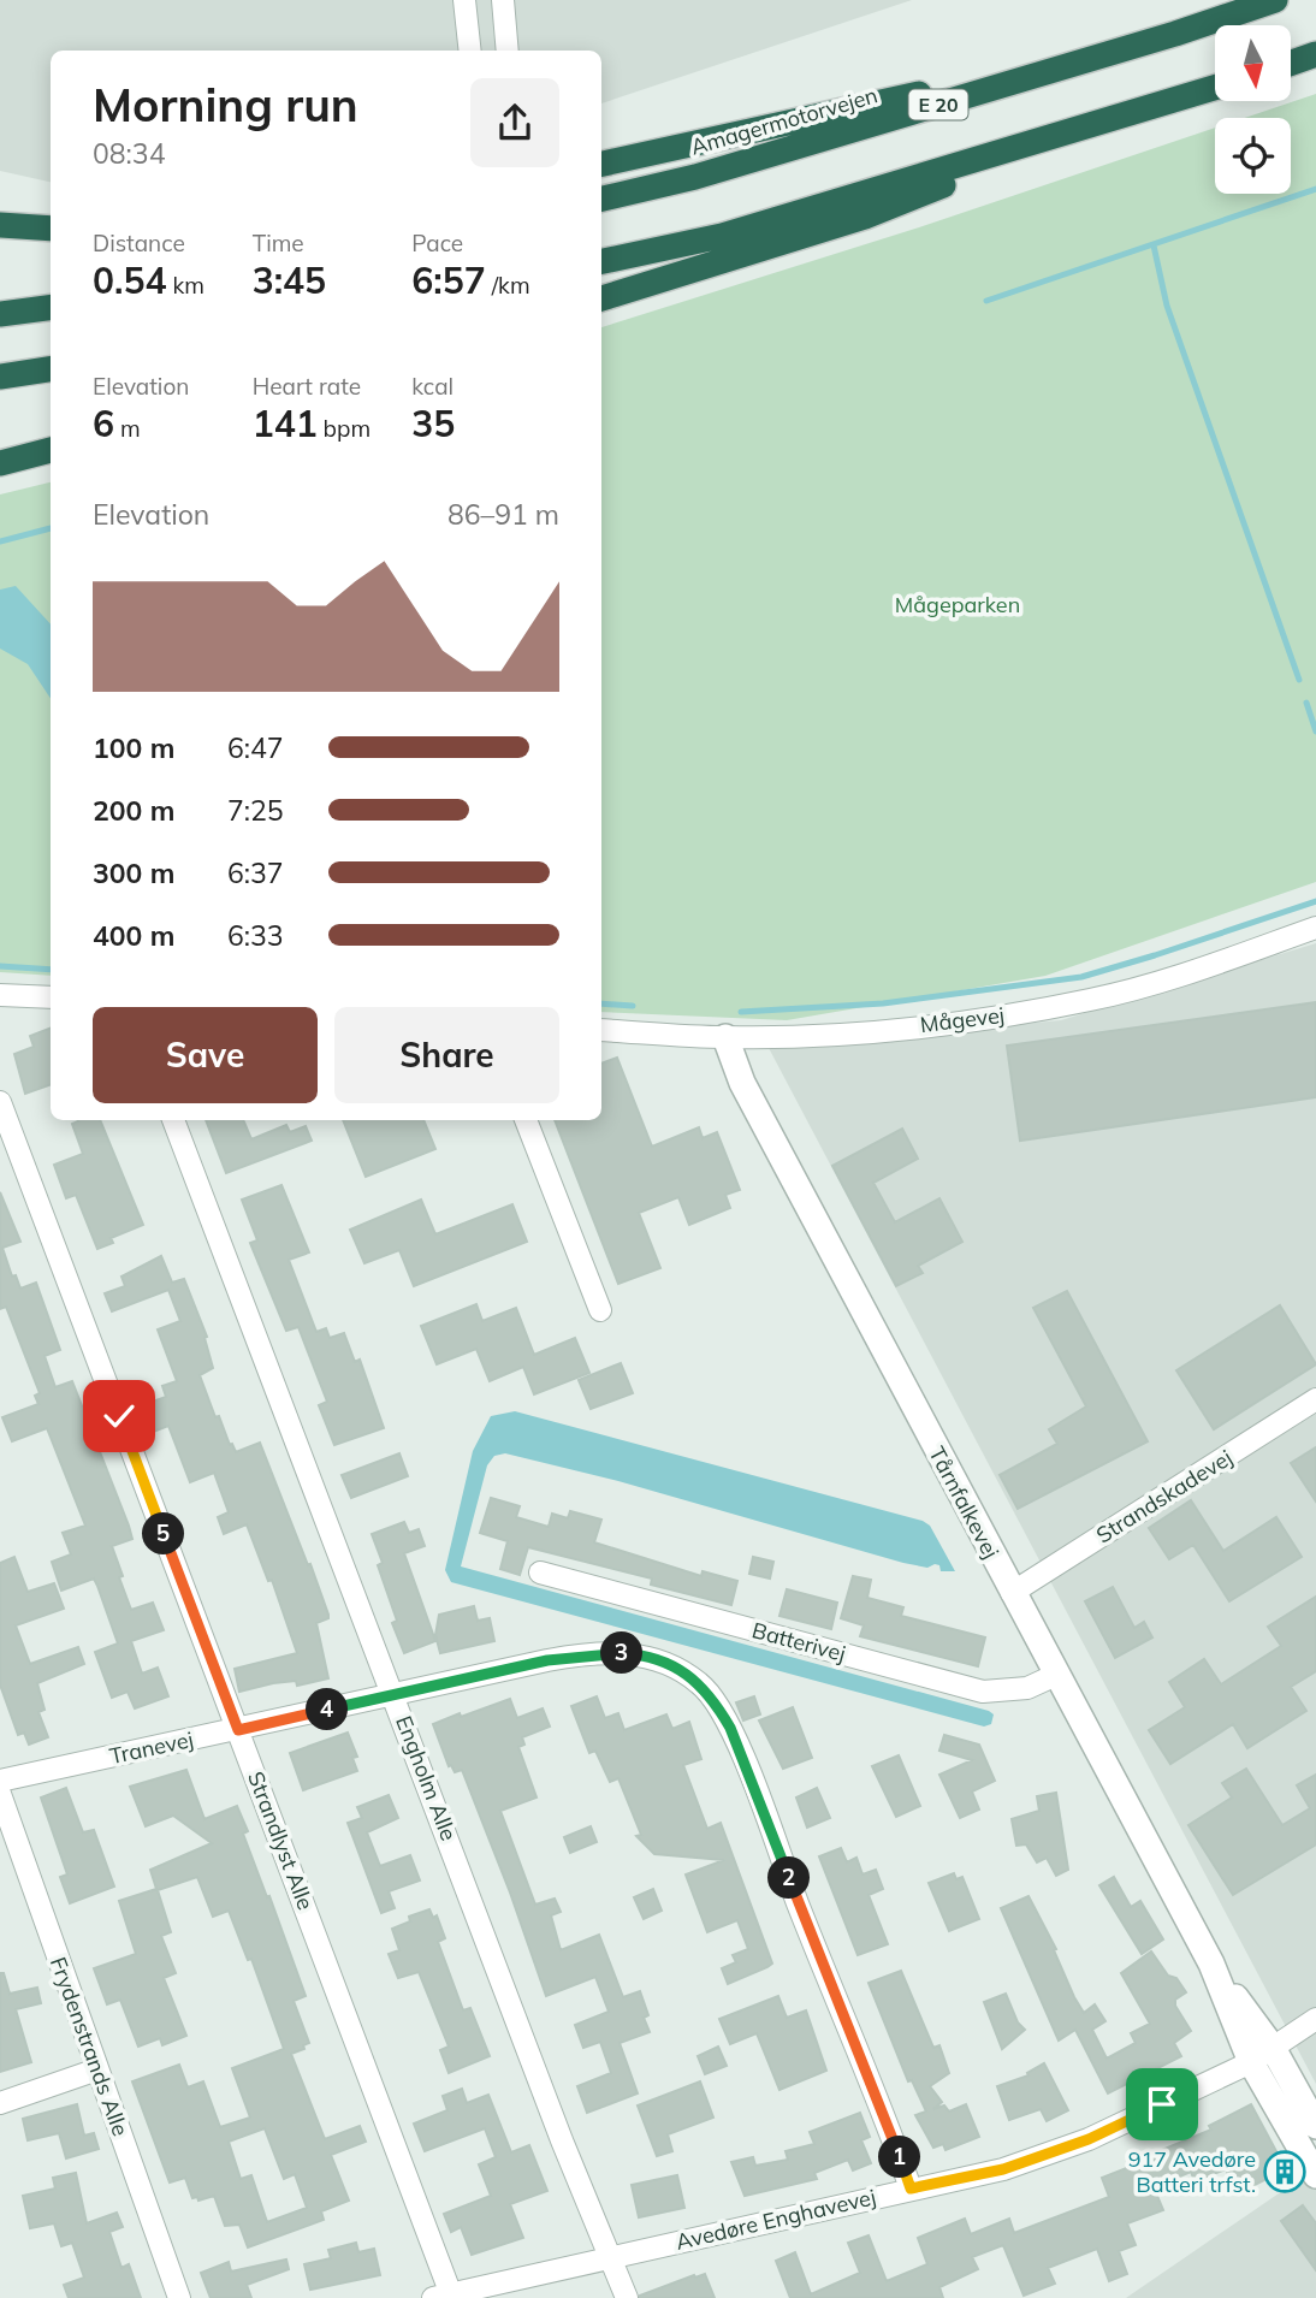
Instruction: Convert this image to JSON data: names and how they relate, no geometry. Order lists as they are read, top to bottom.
{
  "streets": {
    "highway": ["E 20", "Amagermotorvejen"],
    "street": [
      "Mågevej",
      "Strandskadevej",
      "Tårnfalkevej",
      "Batterivej",
      "Tranevej",
      "Engholm Alle",
      "Strandlyst Alle",
      "Frydenstrands Alle",
      "Avedøre Enghavevej"
    ]
  },
  "crossings": [
    ["Mågevej", "Tårnfalkevej"],
    ["Strandskadevej", "Tårnfalkevej"],
    ["Tårnfalkevej", "Batterivej"],
    ["Tårnfalkevej", "Avedøre Enghavevej"],
    ["Tranevej", "Engholm Alle"],
    ["Tranevej", "Strandlyst Alle"],
    ["Tranevej", "Avedøre Enghavevej"],
    ["Engholm Alle", "Avedøre Enghavevej"],
    ["Strandlyst Alle", "Avedøre Enghavevej"]
  ],
  "parks": ["Mågeparken"],
  "places": {
    "building": ["917 Avedøre Batteri trfst."]
  },
  "north": "bottom",
  "page": {
    "heading": ["Morning run", "08:34"],
    "stats": [
      ["Distance", "0.54 km"],
      ["Time", "3:45"],
      ["Pace", "6:57 /km"],
      ["Elevation", "6 m"],
      ["Heart rate", "141 bpm"],
      ["kcal", "35"]
    ],
    "chart": ["Elevation", "86–91 m"],
    "list": [
      {
        "name": "100 m",
        "note": "6:47"
      },
      {
        "name": "200 m",
        "note": "7:25"
      },
      {
        "name": "300 m",
        "note": "6:37"
      },
      {
        "name": "400 m",
        "note": "6:33"
      }
    ],
    "buttons": ["Save", "Share"],
    "pins": [
      "5",
      "3",
      "4",
      "2",
      "1"
    ]
  }
}
